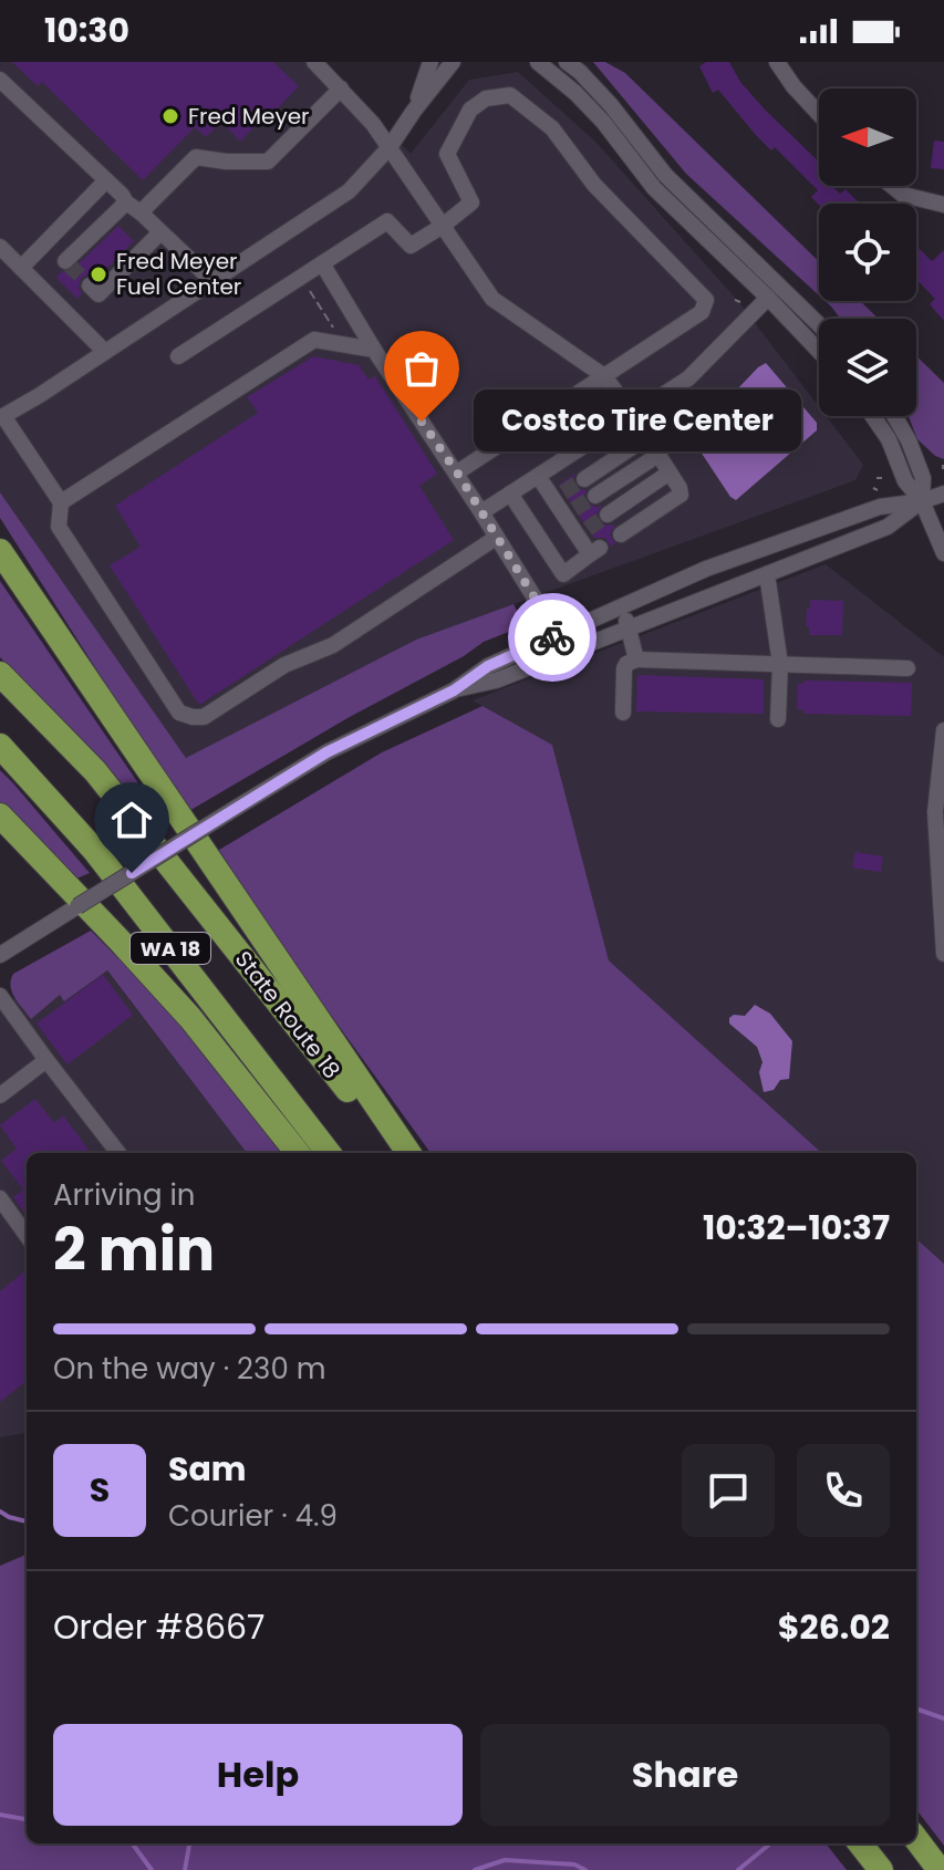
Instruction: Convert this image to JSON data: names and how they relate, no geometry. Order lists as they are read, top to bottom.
{
  "streets": {
    "highway": ["WA 18", "State Route 18"]
  },
  "places": ["Fred Meyer", "Fred Meyer Fuel Center", "Costco Tire Center"],
  "north": "left",
  "page": {
    "status": "10:30",
    "bubble": "Costco Tire Center",
    "heading": ["2 min", "Arriving in", "10:32–10:37"],
    "panel": [
      "Sam",
      "Courier · 4.9",
      "Order #8667",
      "$26.02"
    ],
    "bar": "On the way · 230 m",
    "round": "S",
    "buttons": ["Help", "Share"]
  }
}
